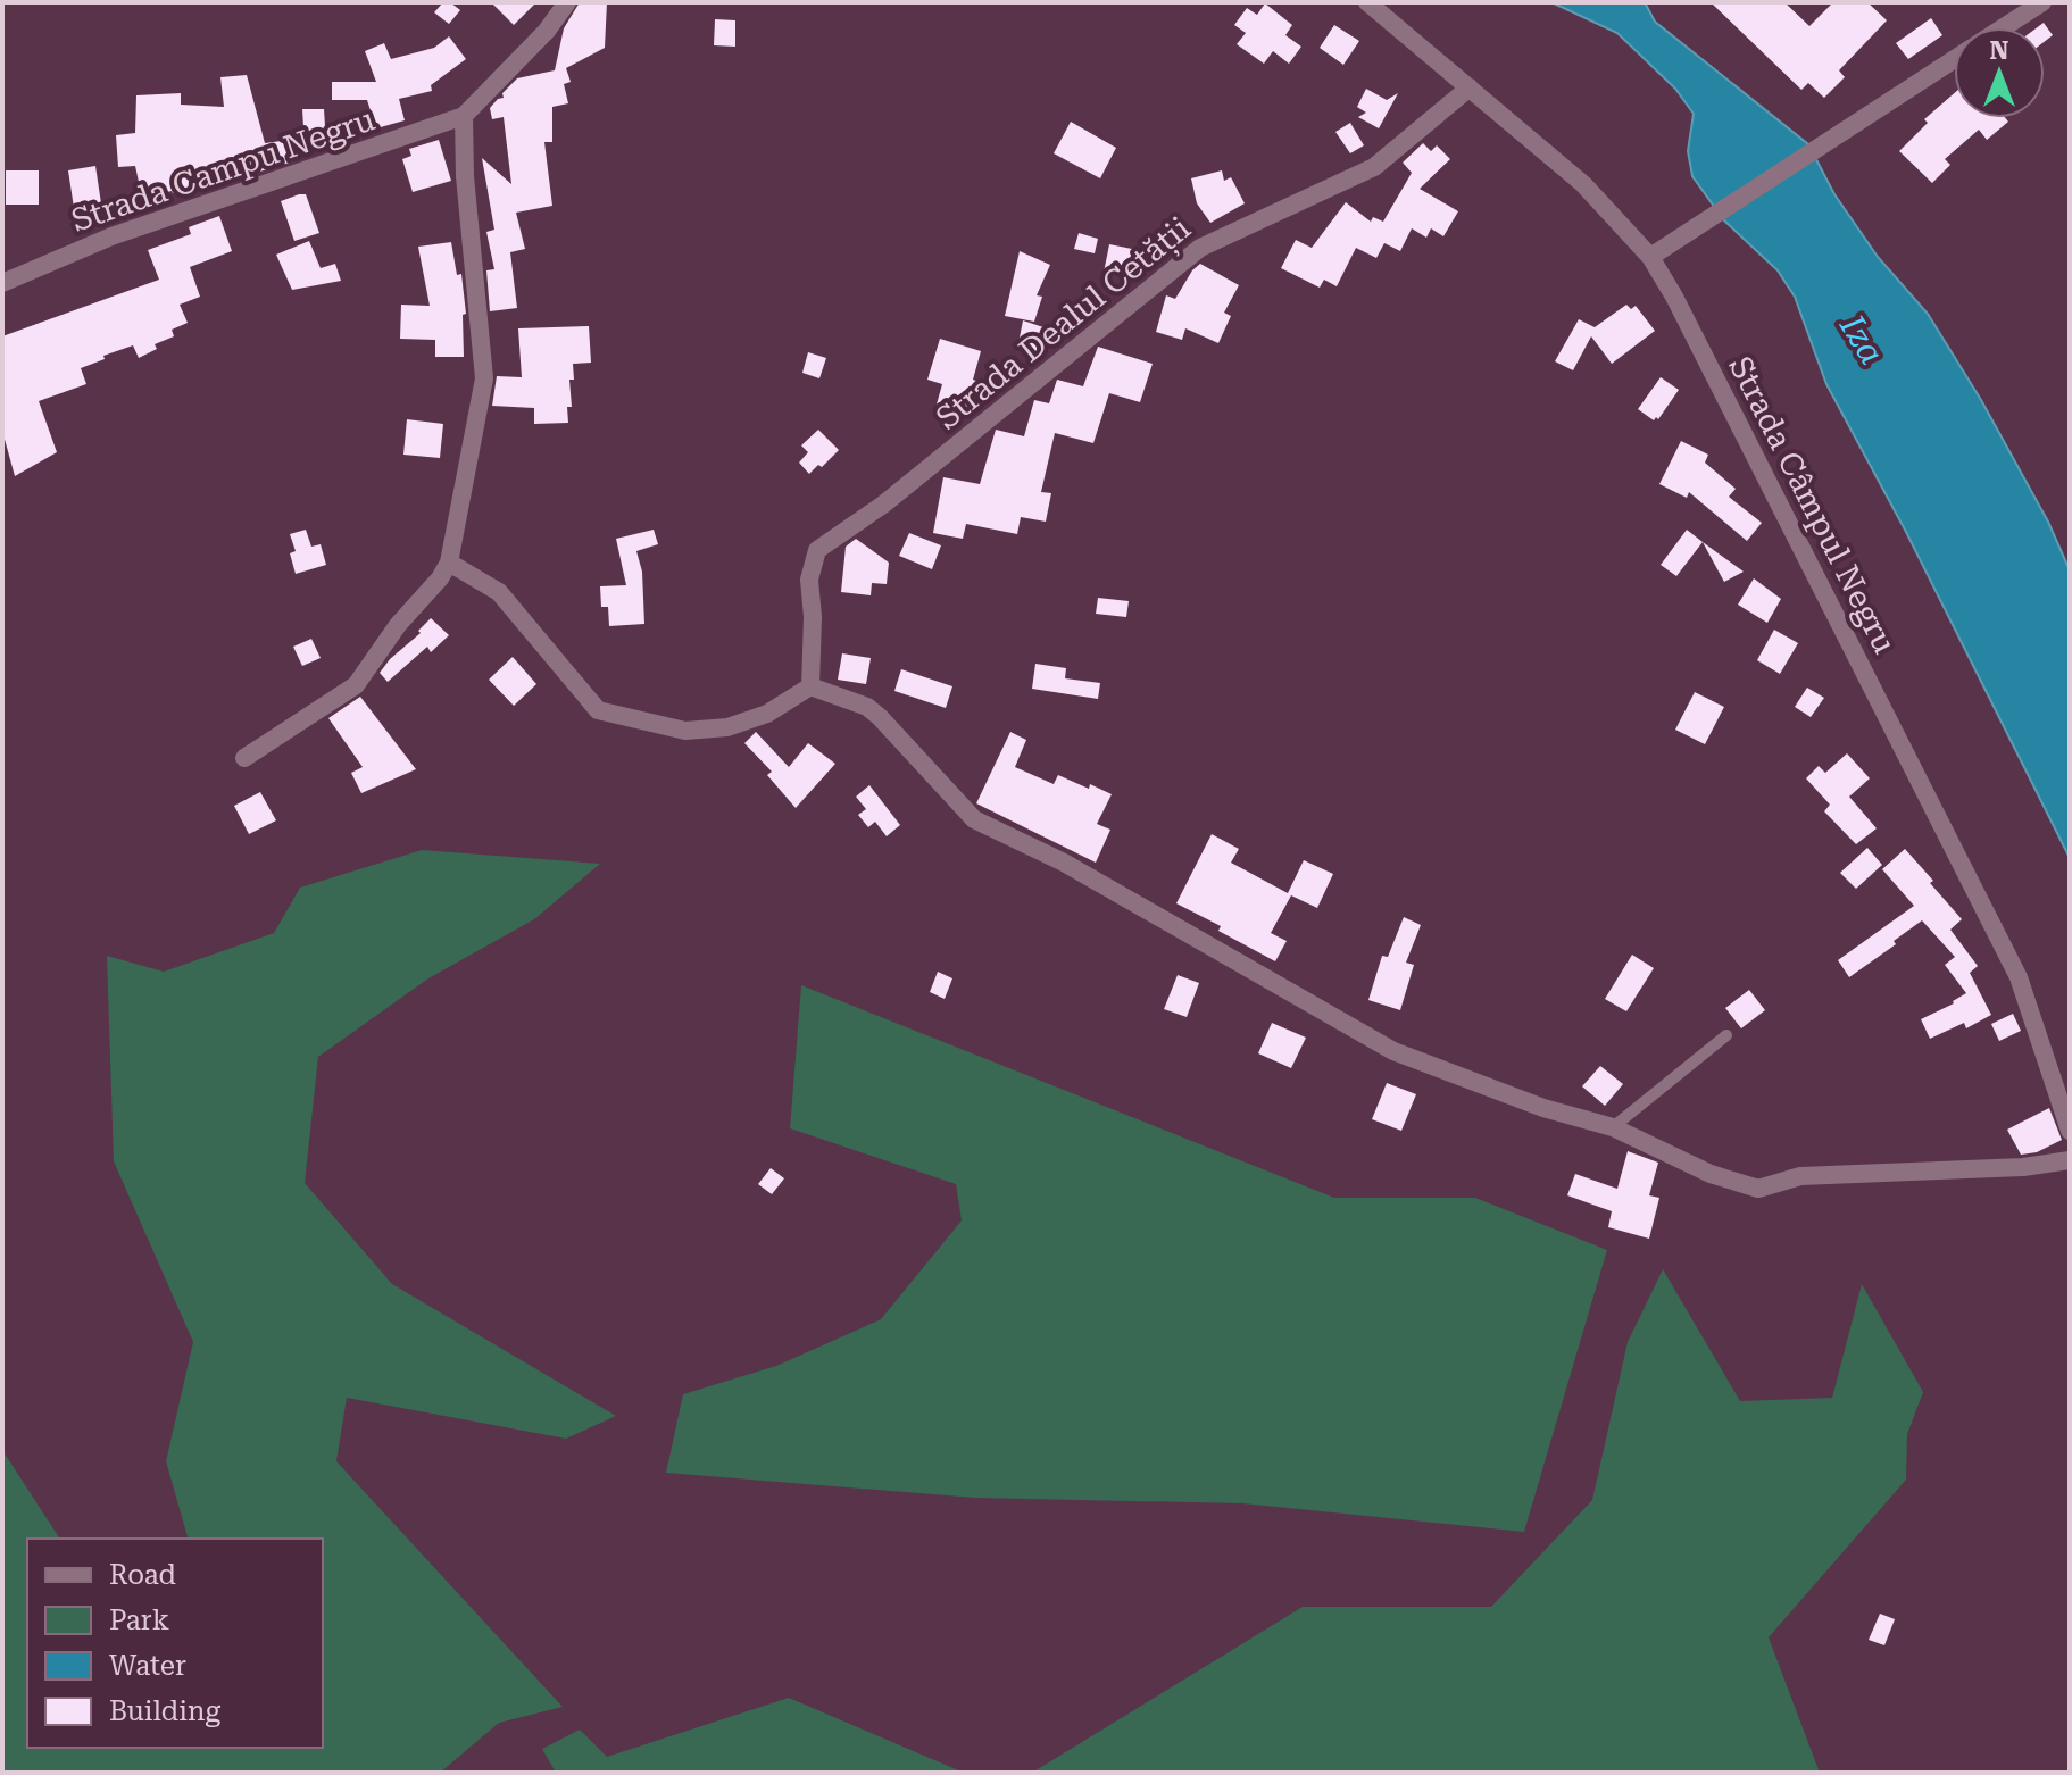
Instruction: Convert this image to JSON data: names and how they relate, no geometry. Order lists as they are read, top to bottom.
{
  "streets": {
    "street": ["Strada Campu Negru", "Strada Dealul Cetății", "Strada Câmpul Negru"]
  },
  "crossings": [
    ["Strada Dealul Cetății", "Strada Câmpul Negru"]
  ],
  "water": ["Iza"],
  "legend": [
    "Road",
    "Park",
    "Water",
    "Building"
  ],
  "north": "top"
}
